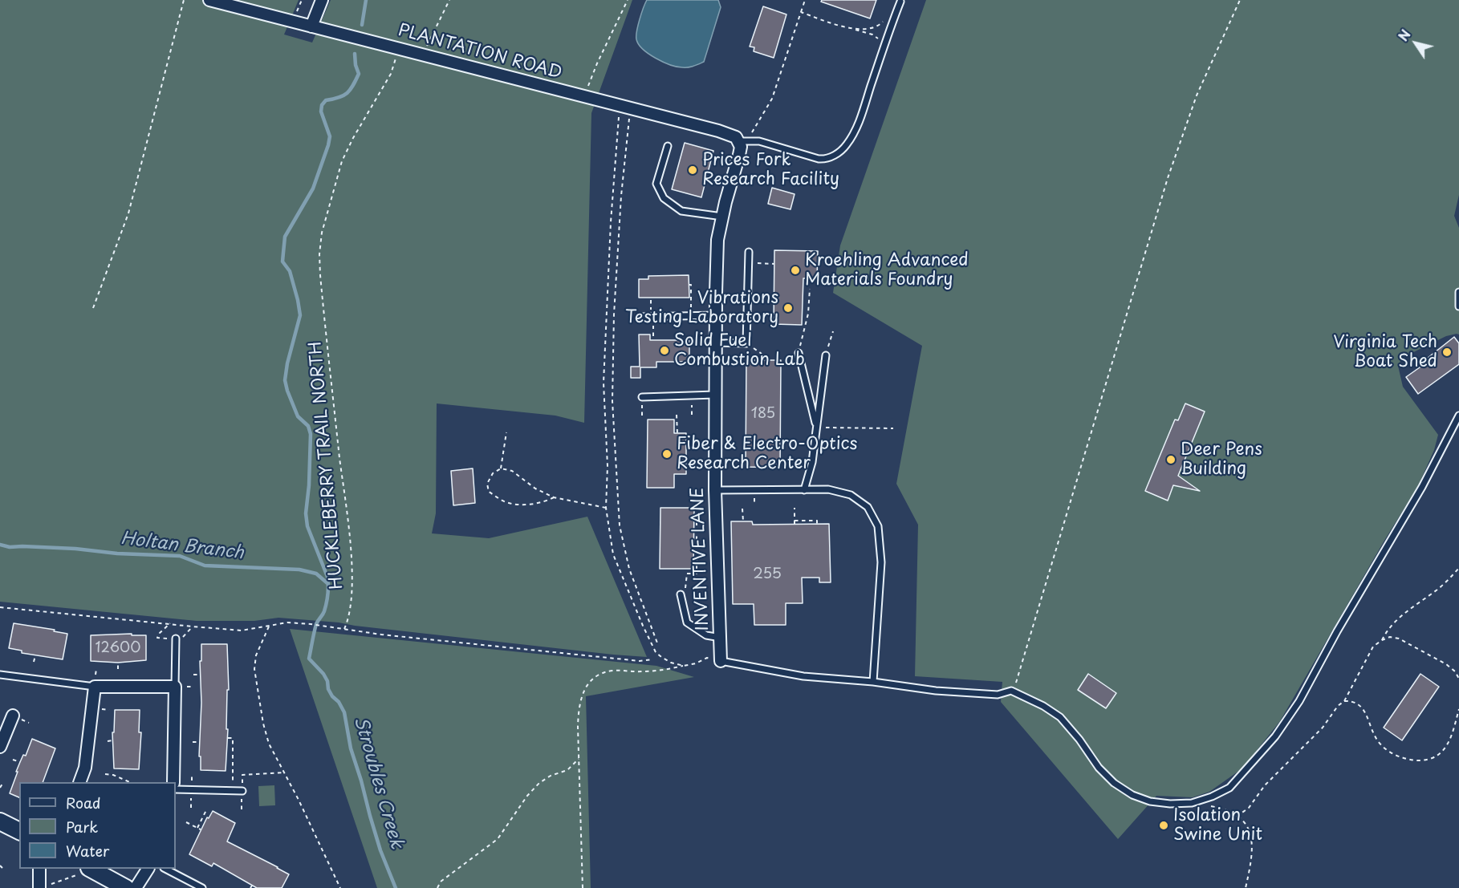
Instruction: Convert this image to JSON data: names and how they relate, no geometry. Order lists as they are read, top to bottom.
{
  "streets": {
    "street": ["PLANTATION ROAD", "INVENTIVE LANE"],
    "path": ["HUCKLEBERRY TRAIL NORTH"]
  },
  "crossings": [
    ["PLANTATION ROAD", "INVENTIVE LANE"]
  ],
  "water": ["Holtan Branch", "Stroubles Creek"],
  "places": [
    "Prices Fork Research Facility",
    "Kroehling Advanced Materials Foundry",
    "Vibrations Testing Laboratory",
    "Solid Fuel Combustion Lab",
    "Virginia Tech Boat Shed",
    "Fiber & Electro-Optics Research Center",
    "Deer Pens Building",
    "Isolation Swine Unit"
  ],
  "house_numbers": ["185", "255", "12600"],
  "legend": ["Road", "Park", "Water"],
  "north": "top left"
}
